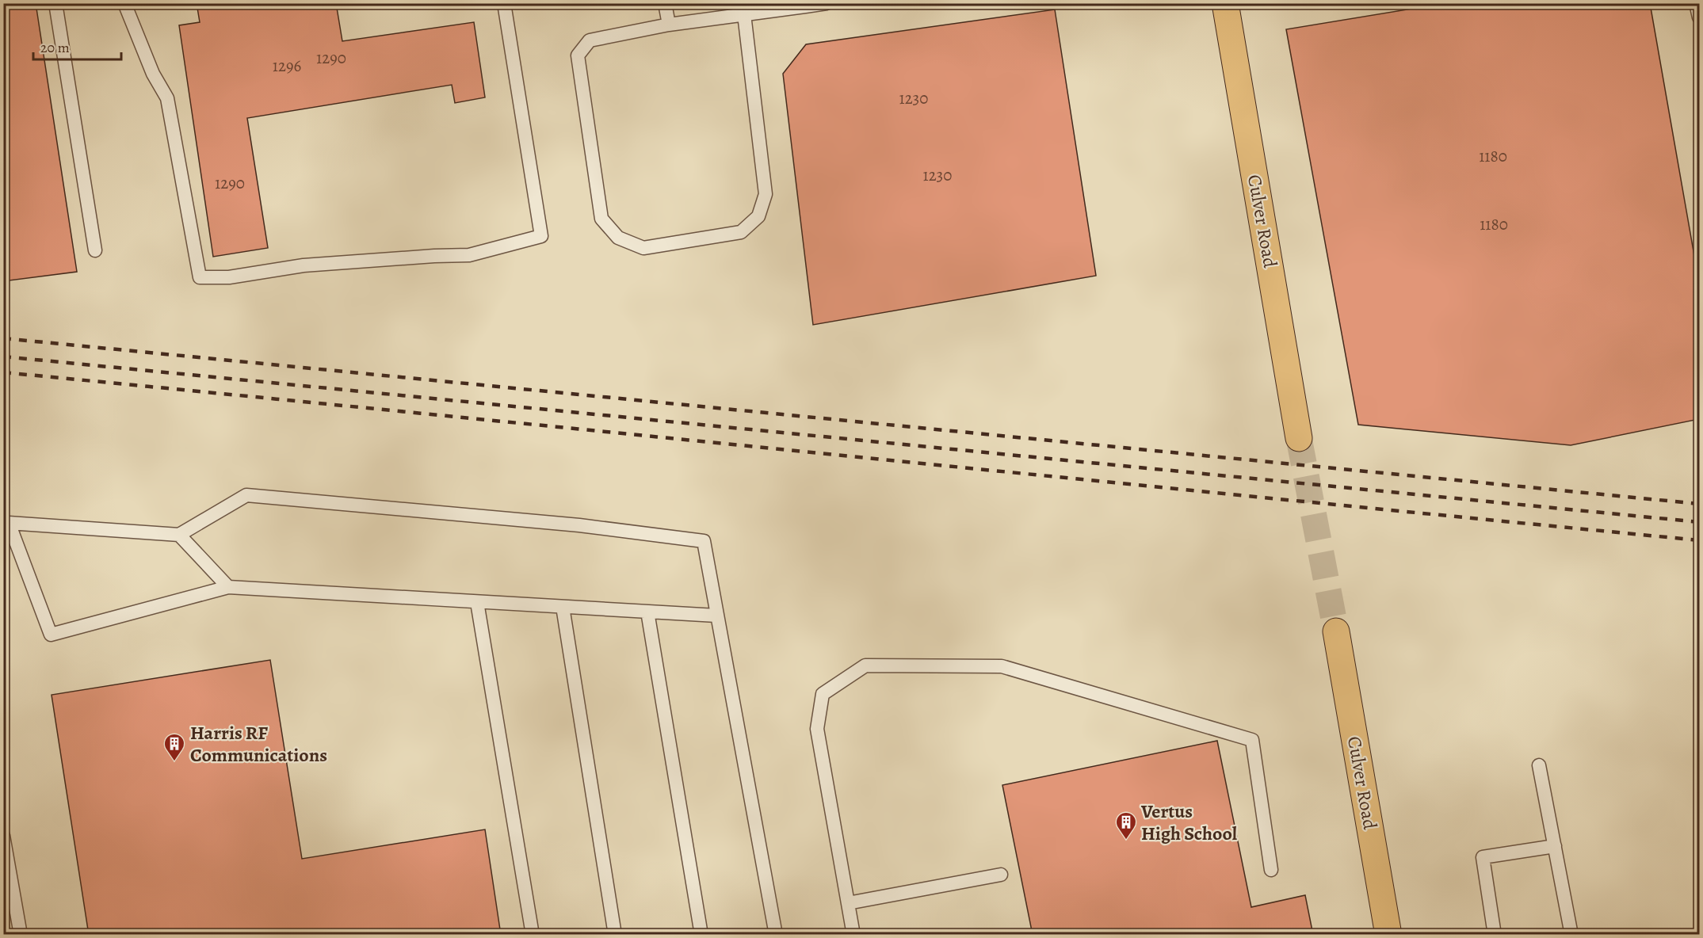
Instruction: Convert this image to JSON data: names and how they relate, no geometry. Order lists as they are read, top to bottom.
{
  "streets": {
    "main road": ["Culver Road"]
  },
  "places": {
    "building": ["Harris RF Communications", "Vertus High School"]
  },
  "house_numbers": [
    "1290",
    "1296",
    "1230",
    "1180",
    "1230",
    "1290",
    "1180"
  ],
  "scale_bar": "20 m"
}
